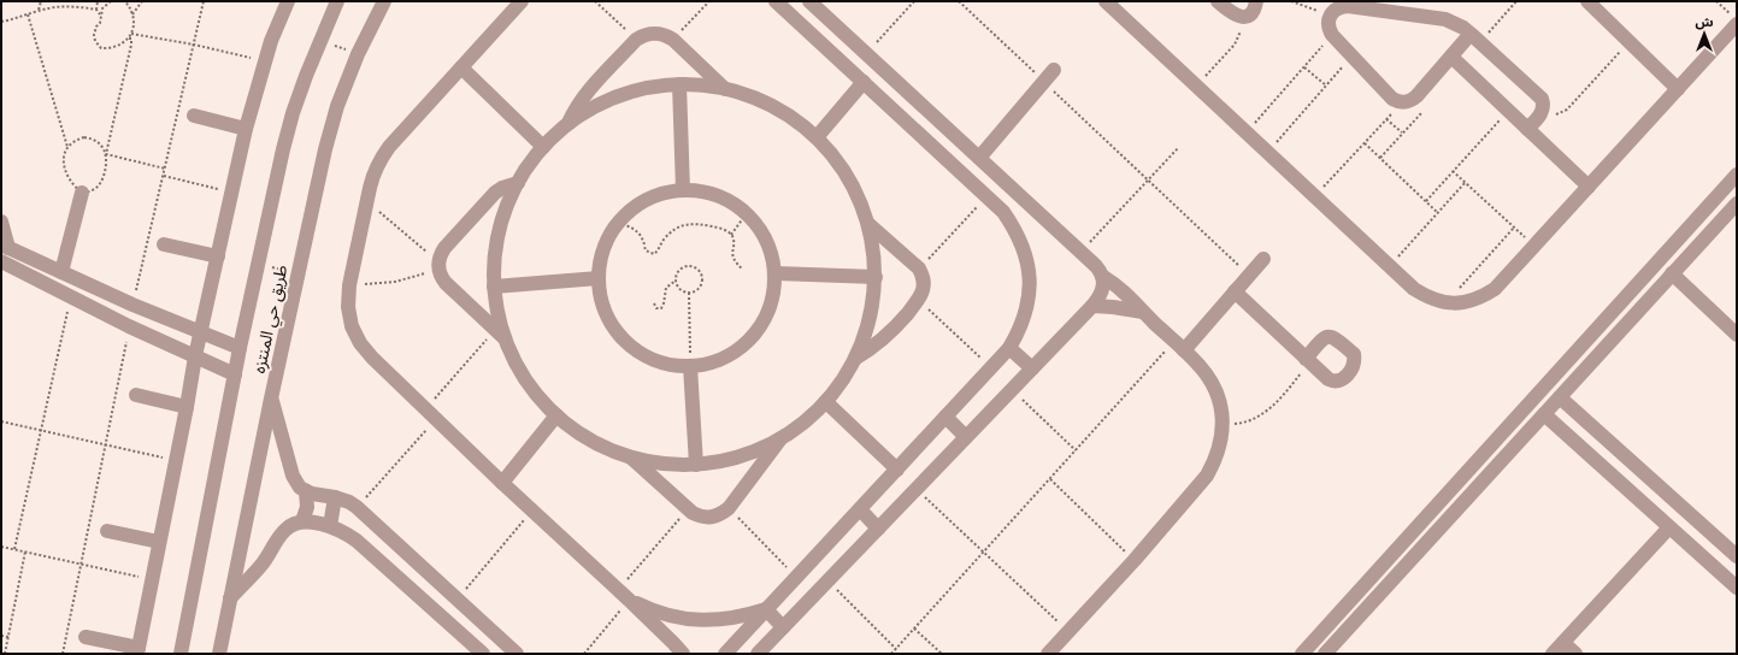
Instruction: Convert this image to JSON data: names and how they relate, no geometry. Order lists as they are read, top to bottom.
{
  "streets": {
    "street": ["طريق حي المنتزه"]
  },
  "north": "top"
}
